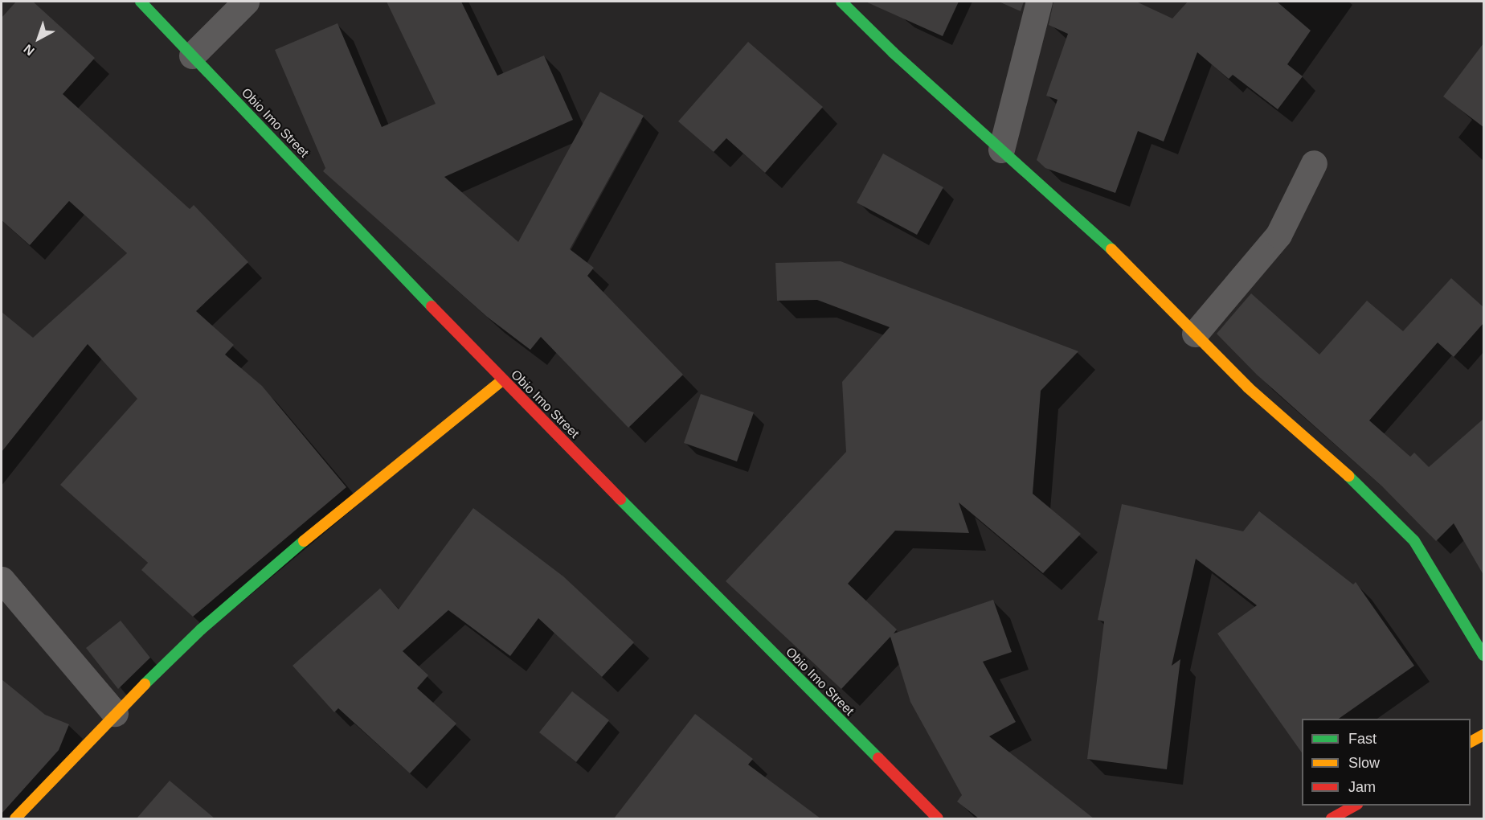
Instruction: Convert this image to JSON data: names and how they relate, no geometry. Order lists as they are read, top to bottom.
{
  "streets": {
    "street": ["Obio Imo Street"]
  },
  "legend": ["Fast", "Slow", "Jam"],
  "north": "bottom left"
}
